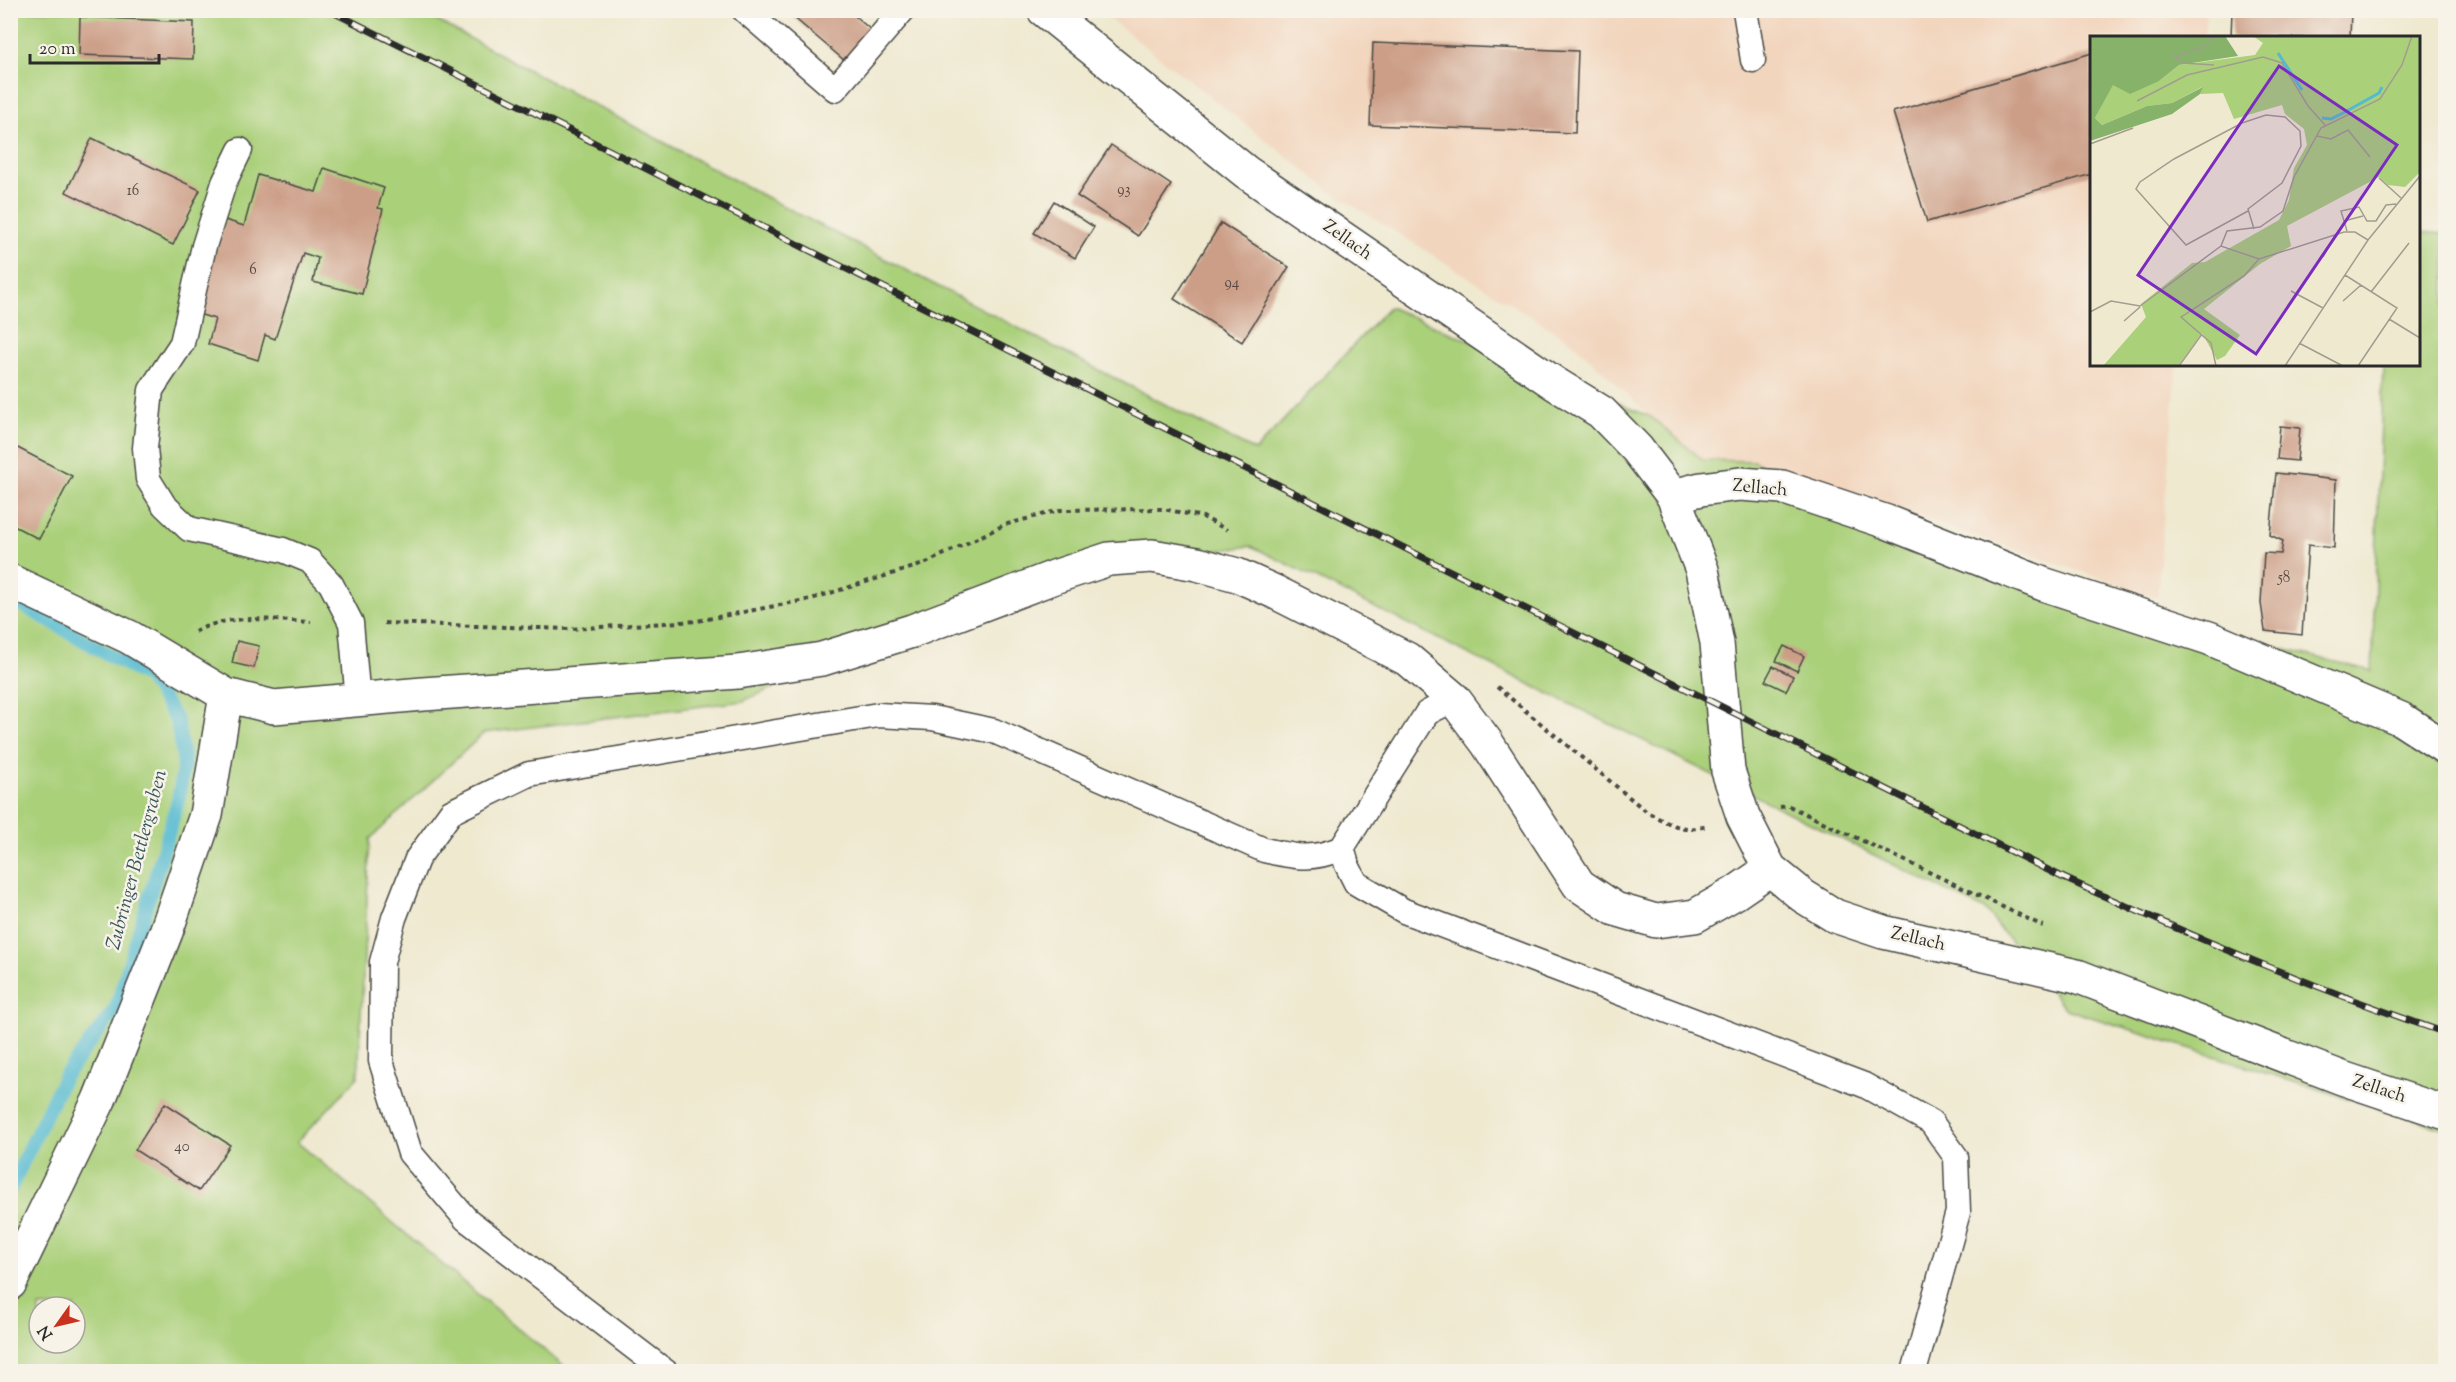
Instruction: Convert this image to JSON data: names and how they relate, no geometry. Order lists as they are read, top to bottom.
{
  "streets": {
    "street": ["Zellach"]
  },
  "water": ["Zubringer Bettlergraben"],
  "house_numbers": [
    "93",
    "16",
    "6",
    "94",
    "58",
    "40"
  ],
  "scale_bar": "20 m",
  "north": "bottom left"
}
